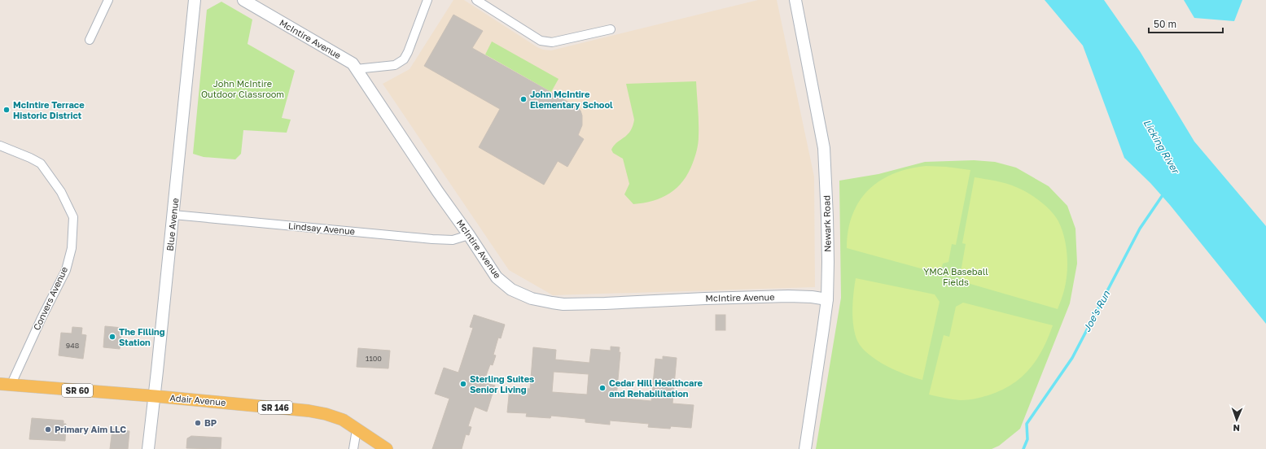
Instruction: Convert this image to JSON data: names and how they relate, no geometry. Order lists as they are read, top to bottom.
{
  "streets": {
    "main road": ["SR 60", "Adair Avenue", "SR 146"],
    "street": [
      "McIntire Avenue",
      "Newark Road",
      "Blue Avenue",
      "Lindsay Avenue",
      "Convers Avenue"
    ]
  },
  "crossings": [
    ["McIntire Avenue", "Newark Road"],
    ["McIntire Avenue", "Lindsay Avenue"],
    ["Blue Avenue", "Lindsay Avenue"],
    ["Blue Avenue", "Adair Avenue"],
    ["Convers Avenue", "Adair Avenue"]
  ],
  "water": ["Licking River", "Joe's Run"],
  "parks": ["John McIntire Outdoor Classroom", "YMCA Baseball Fields"],
  "places": [
    "John McIntire Elementary School",
    "McIntire Terrace Historic District",
    "The Filling Station",
    "Sterling Suites Senior Living",
    "Cedar Hill Healthcare and Rehabilitation",
    "BP",
    "Primary Aim LLC"
  ],
  "house_numbers": ["948", "1100"],
  "scale_bar": "50 m",
  "north": "bottom"
}
